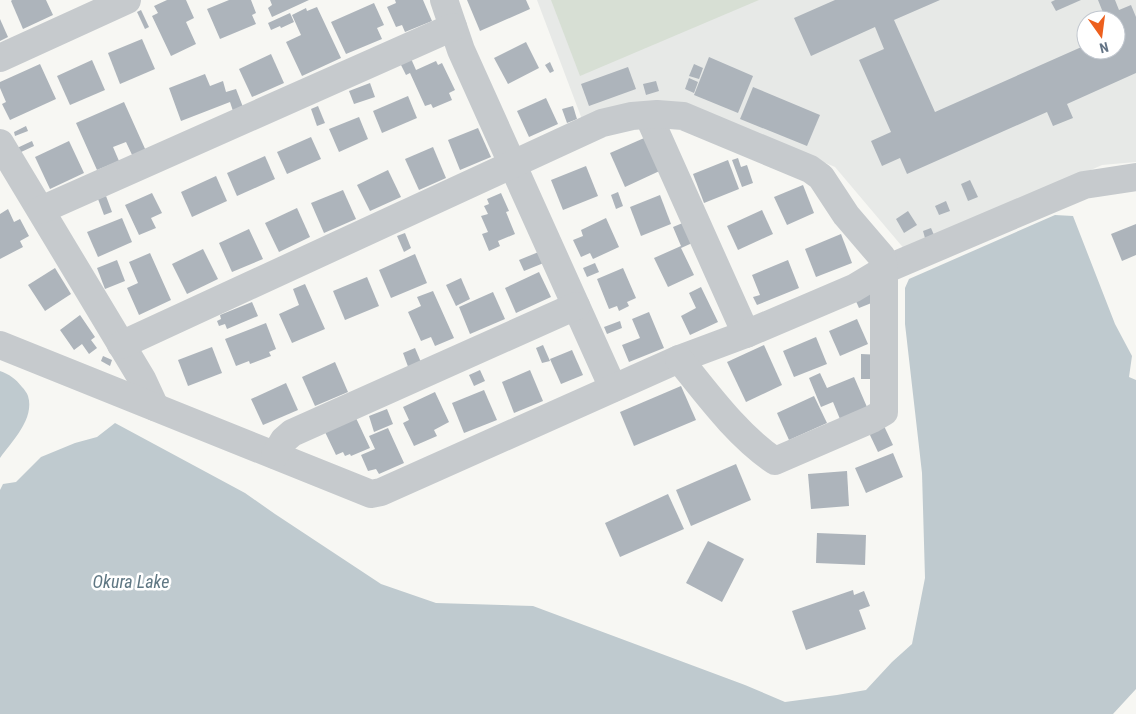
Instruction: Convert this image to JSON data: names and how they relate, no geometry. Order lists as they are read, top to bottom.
{
  "water": ["Okura Lake"],
  "north": "bottom"
}
